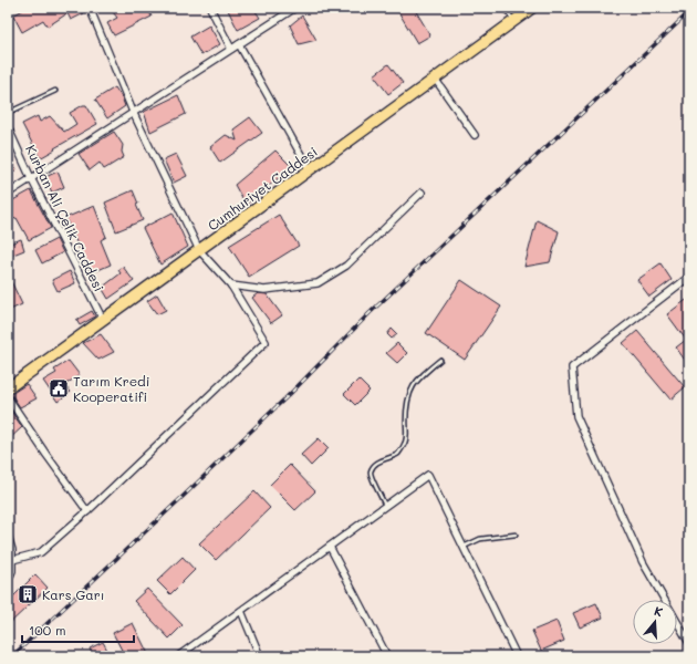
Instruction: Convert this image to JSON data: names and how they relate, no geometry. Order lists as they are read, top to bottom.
{
  "streets": {
    "main road": ["Cumhuriyet Caddesi"],
    "street": ["Kurban Ali Çelik Caddesi"]
  },
  "crossings": [
    ["Cumhuriyet Caddesi", "Kurban Ali Çelik Caddesi"]
  ],
  "places": {
    "public building": ["Tarım Kredi Kooperatifi"],
    "building": ["Kars Garı"]
  },
  "scale_bar": "100 m",
  "north": "top"
}
